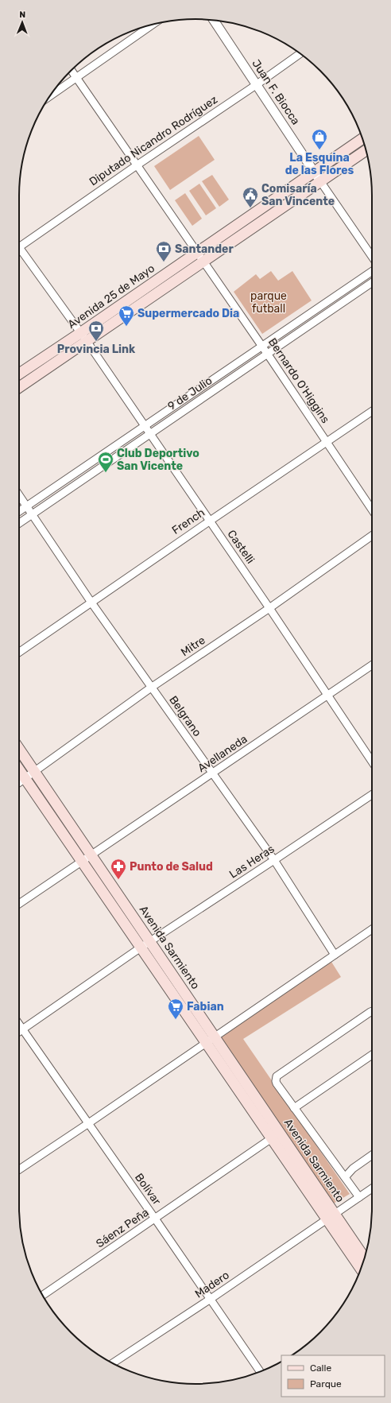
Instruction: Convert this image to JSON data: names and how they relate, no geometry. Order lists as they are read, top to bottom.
{
  "streets": {
    "main road": ["Avenida 25 de Mayo", "Avenida Sarmiento"],
    "street": [
      "Juan F. Biocca",
      "Diputado Nicandro Rodríguez",
      "Bernardo O'Higgins",
      "9 de Julio",
      "French",
      "Castelli",
      "Mitre",
      "Belgrano",
      "Avellaneda",
      "Las Heras",
      "Bolívar",
      "Sáenz Peña",
      "Madero"
    ]
  },
  "crossings": [
    ["Juan F. Biocca", "Diputado Nicandro Rodríguez"],
    ["Juan F. Biocca", "Avenida 25 de Mayo"],
    ["Diputado Nicandro Rodríguez", "Bernardo O'Higgins"],
    ["Avenida 25 de Mayo", "Bernardo O'Higgins"],
    ["Avenida 25 de Mayo", "Castelli"],
    ["Bernardo O'Higgins", "9 de Julio"],
    ["Bernardo O'Higgins", "French"],
    ["9 de Julio", "Castelli"],
    ["9 de Julio", "Belgrano"],
    ["French", "Castelli"],
    ["French", "Belgrano"],
    ["Castelli", "Mitre"],
    ["Castelli", "Avellaneda"],
    ["Mitre", "Belgrano"],
    ["Mitre", "Avenida Sarmiento"],
    ["Belgrano", "Avellaneda"],
    ["Belgrano", "Las Heras"],
    ["Avellaneda", "Avenida Sarmiento"],
    ["Las Heras", "Avenida Sarmiento"],
    ["Las Heras", "Bolívar"],
    ["Avenida Sarmiento", "Sáenz Peña"],
    ["Avenida Sarmiento", "Madero"],
    ["Bolívar", "Sáenz Peña"],
    ["Bolívar", "Madero"]
  ],
  "parks": ["parque futball"],
  "places": {
    "shop": ["La Esquina de las Flores"],
    "public building": ["Comisaría San Vincente"],
    "bank": ["Santander", "Provincia Link"],
    "supermarket": ["Supermercado Dia", "Fabian"],
    "sports": ["Club Deportivo San Vicente"],
    "pharmacy": ["Punto de Salud"]
  },
  "legend": ["Calle", "Parque"],
  "north": "top"
}
